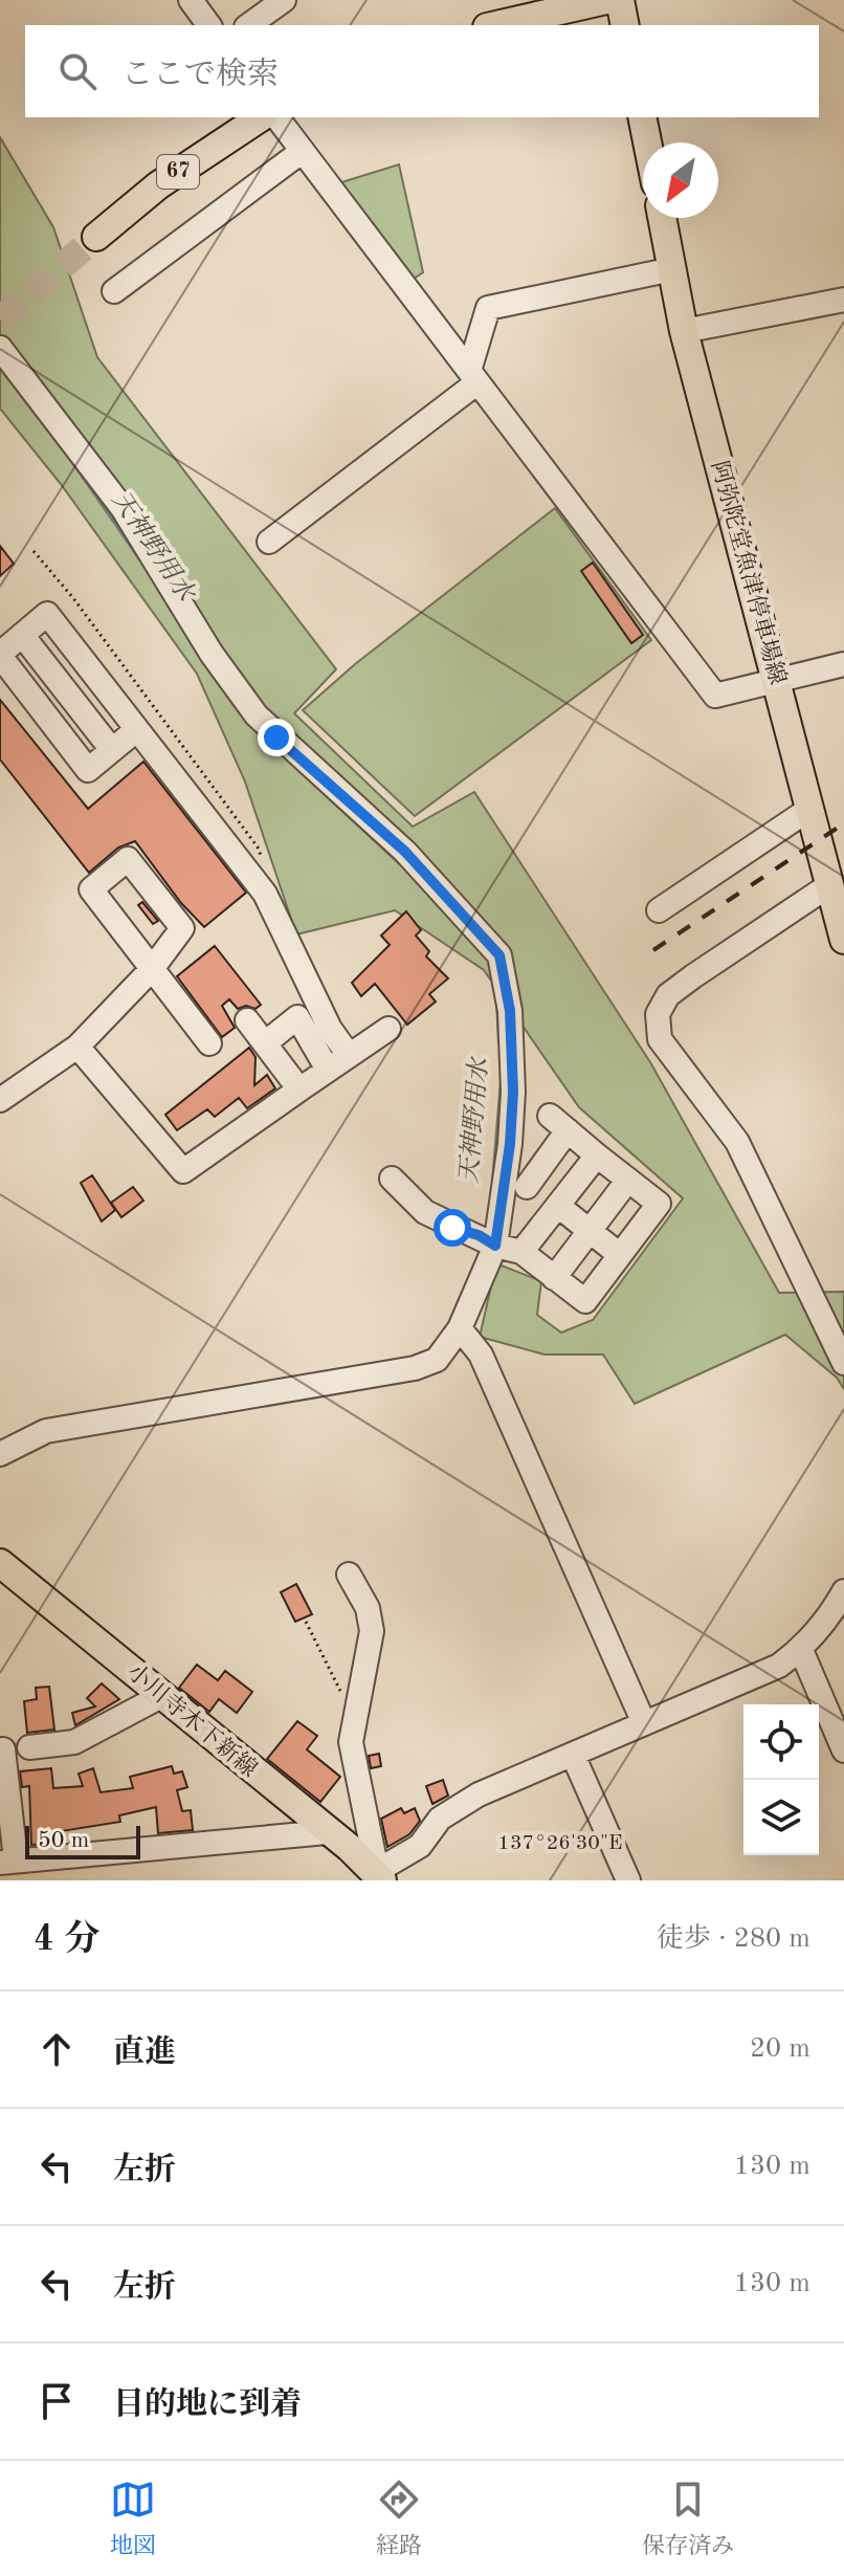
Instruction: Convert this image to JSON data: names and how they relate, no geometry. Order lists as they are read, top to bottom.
{
  "streets": {
    "main road": ["67", "阿弥陀堂魚津停車場線", "小川寺木下新線"]
  },
  "water": ["天神野用水"],
  "scale_bar": "50 m",
  "north": "bottom left",
  "page": {
    "search": "ここで検索",
    "scale": "50 m",
    "heading": ["4 分", "徒歩 · 280 m"],
    "list": [
      ["直進", "20 m"],
      ["左折", "130 m"],
      ["左折", "130 m"],
      "目的地に到着"
    ],
    "nav": ["地図", "経路", "保存済み"]
  },
  "coordinates": ["137°26'30\"E"]
}
